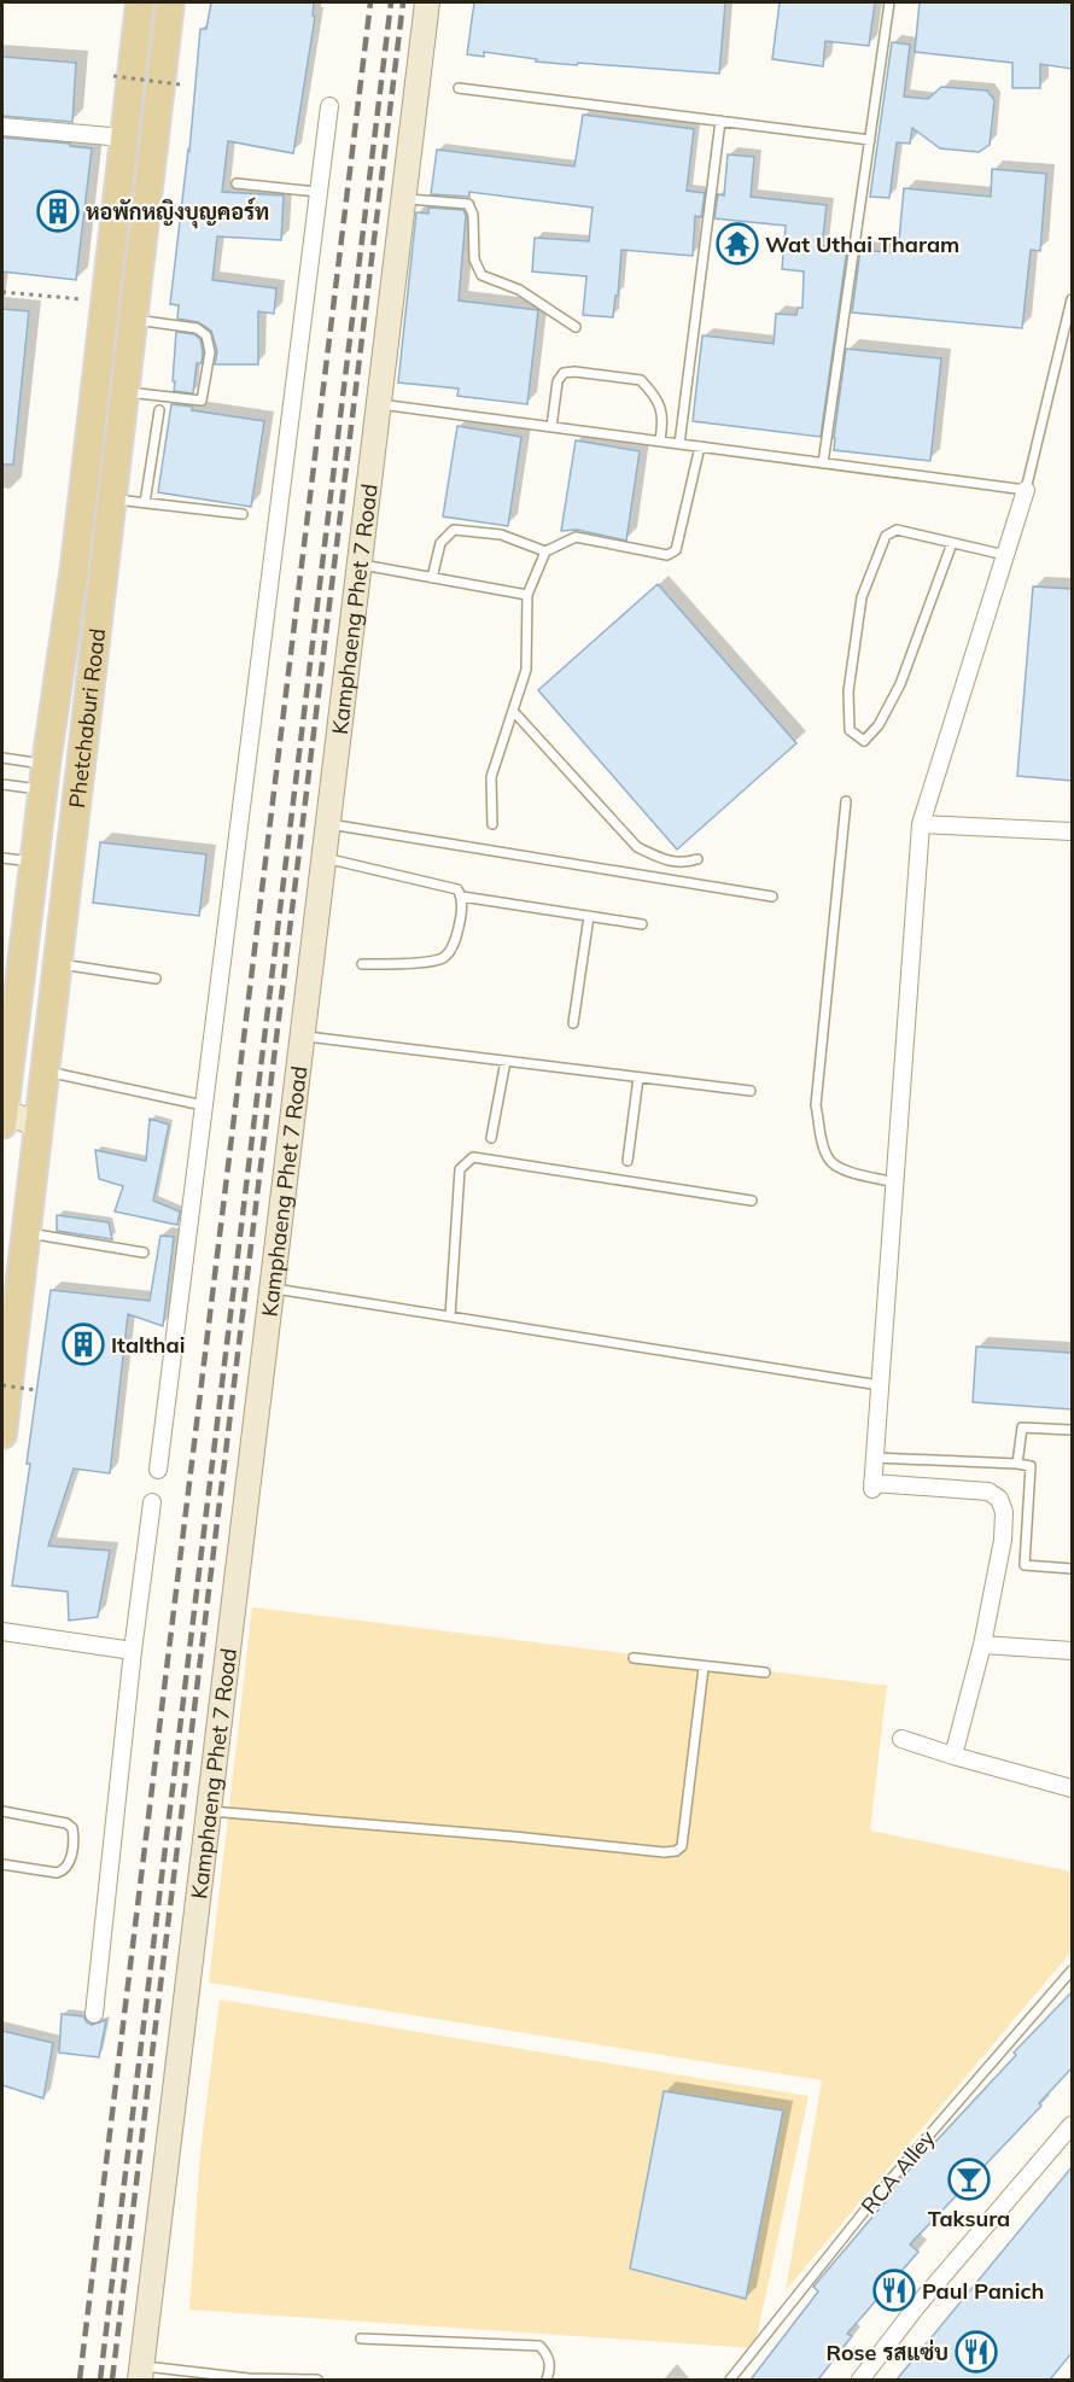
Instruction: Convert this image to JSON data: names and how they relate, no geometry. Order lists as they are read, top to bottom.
{
  "streets": {
    "main road": ["Phetchaburi Road"],
    "street": ["Kamphaeng Phet 7 Road"],
    "lane": ["RCA Alley"]
  },
  "places": {
    "building": ["หอพักหญิงบุญคอร์ท", "Italthai"],
    "temple": ["Wat Uthai Tharam"],
    "bar": ["Taksura"],
    "restaurant": ["Paul Panich", "Rose รสแซ่บ"]
  }
}
